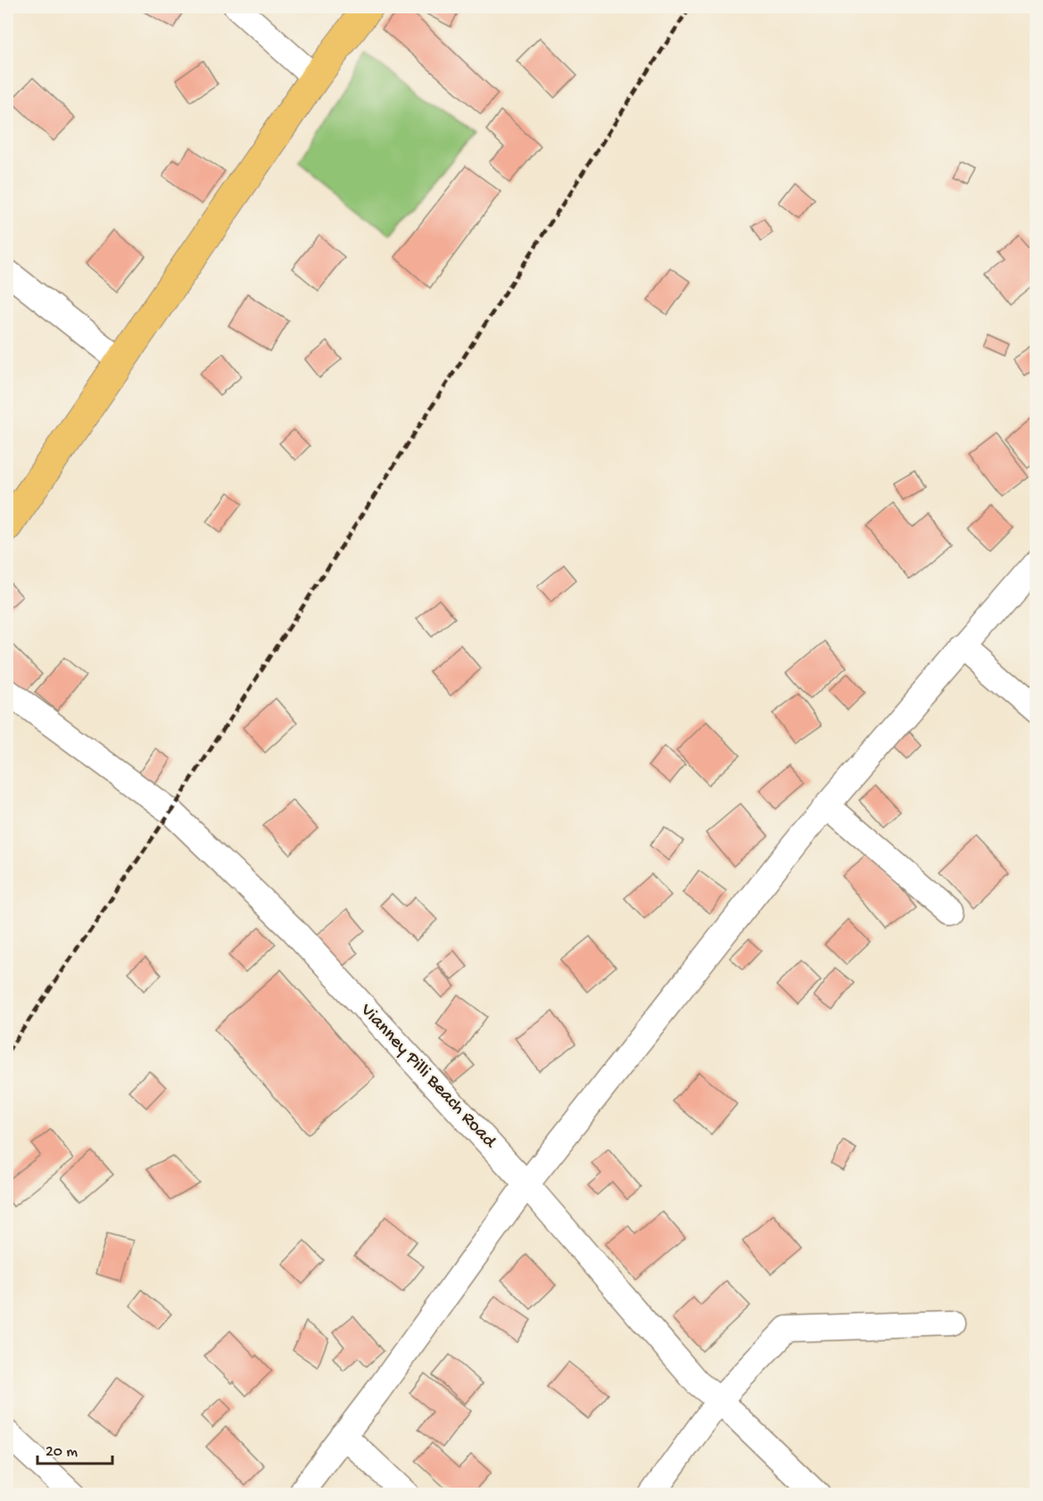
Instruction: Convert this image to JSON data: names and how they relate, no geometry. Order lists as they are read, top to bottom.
{
  "streets": {
    "street": ["Vianney Pilli Beach Road"]
  },
  "scale_bar": "20 m"
}
